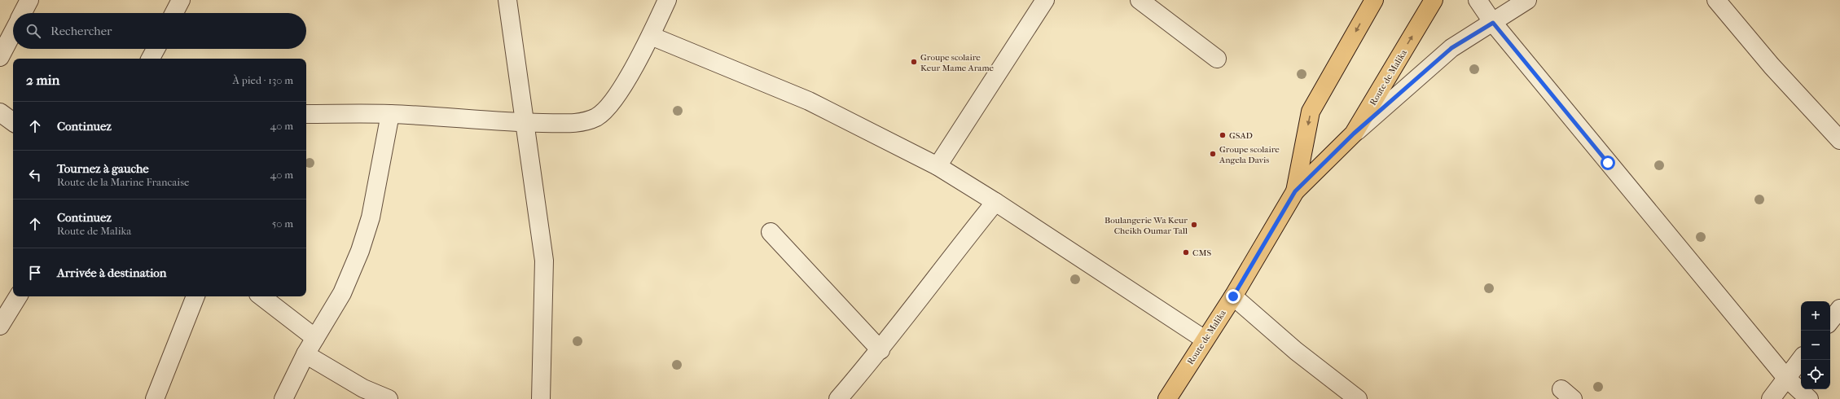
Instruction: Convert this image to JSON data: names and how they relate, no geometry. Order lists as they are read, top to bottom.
{
  "streets": {
    "main road": ["Route de Malika"]
  },
  "places": [
    "Groupe scolaire Keur Mame Arame",
    "GSAD",
    "Groupe scolaire Angela Davis",
    "Boulangerie Wa Keur Cheikh Oumar Tall",
    "CMS"
  ],
  "page": {
    "search": "Rechercher",
    "heading": ["2 min", "À pied · 130 m"],
    "list": [
      ["Continuez", "40 m"],
      ["Tournez à gauche", "Route de la Marine Francaise", "40 m"],
      ["Continuez", "Route de Malika", "50 m"],
      "Arrivée à destination"
    ],
    "map_buttons": ["+", "−"]
  }
}
